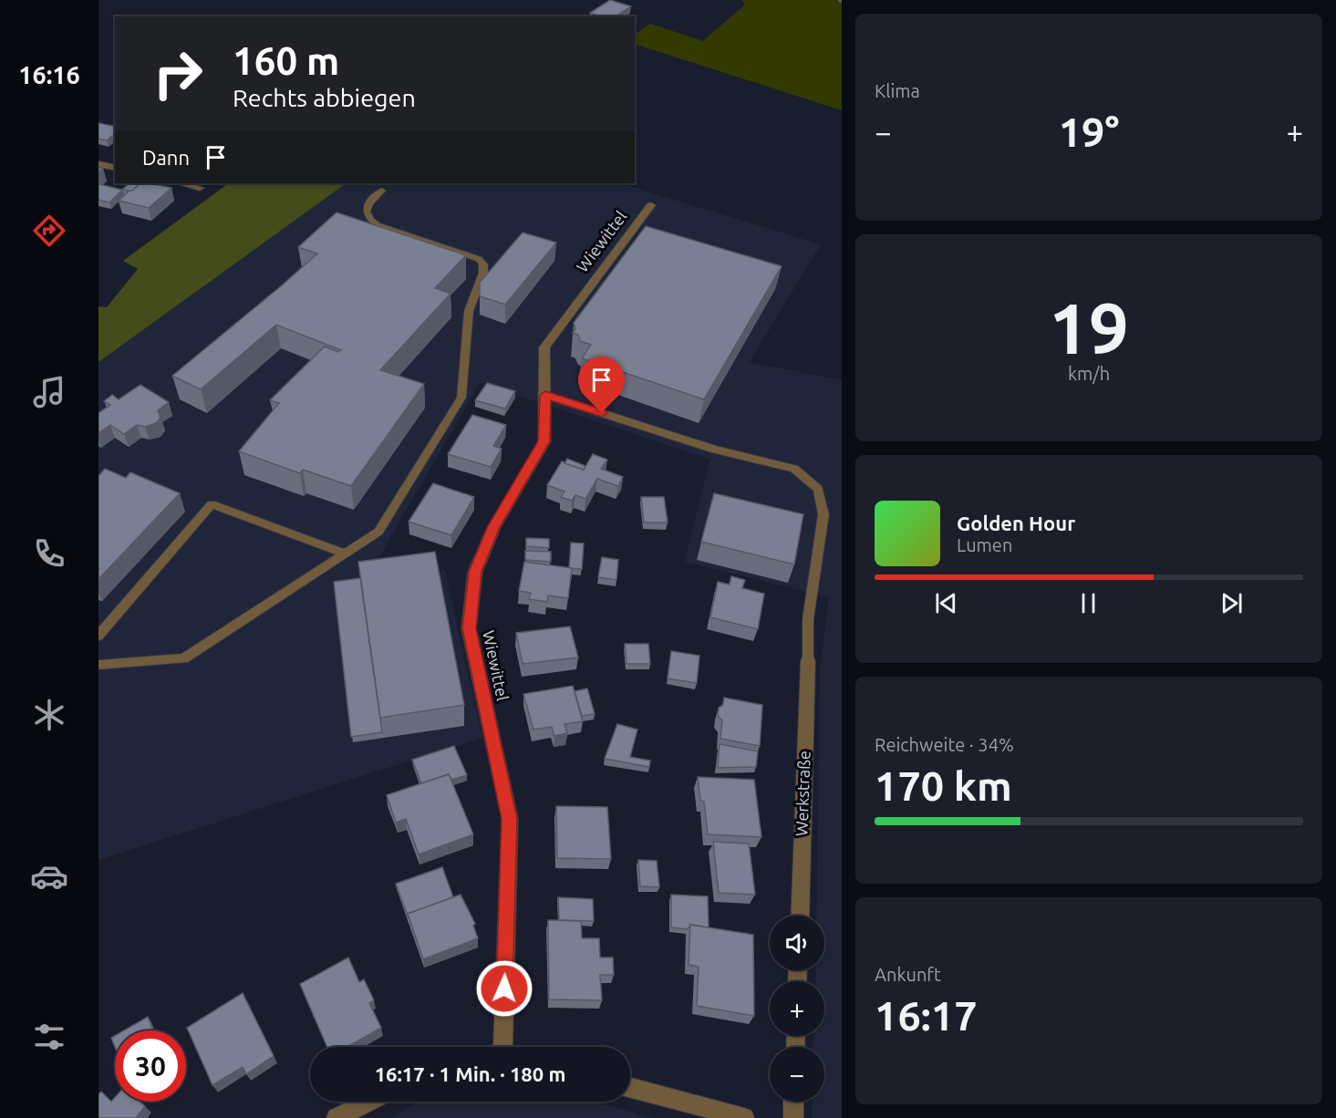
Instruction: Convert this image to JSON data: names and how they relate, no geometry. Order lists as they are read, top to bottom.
{
  "streets": {
    "street": ["Wiewittel", "Werkstraße"]
  },
  "page": {
    "tabs": "16:16",
    "tile": [
      "Klima",
      ["19", "km/h"],
      ["Reichweite · 34%", "170 km"],
      ["Ankunft", "16:17"]
    ],
    "turn": ["160 m", "Rechts abbiegen"],
    "heat": ["−", "19°", "+"],
    "then": "Dann",
    "song": ["Golden Hour", "Lumen"],
    "map_buttons": ["+", "−"],
    "limit": "30",
    "trip": "16:17 · 1 Min. · 180 m"
  }
}
